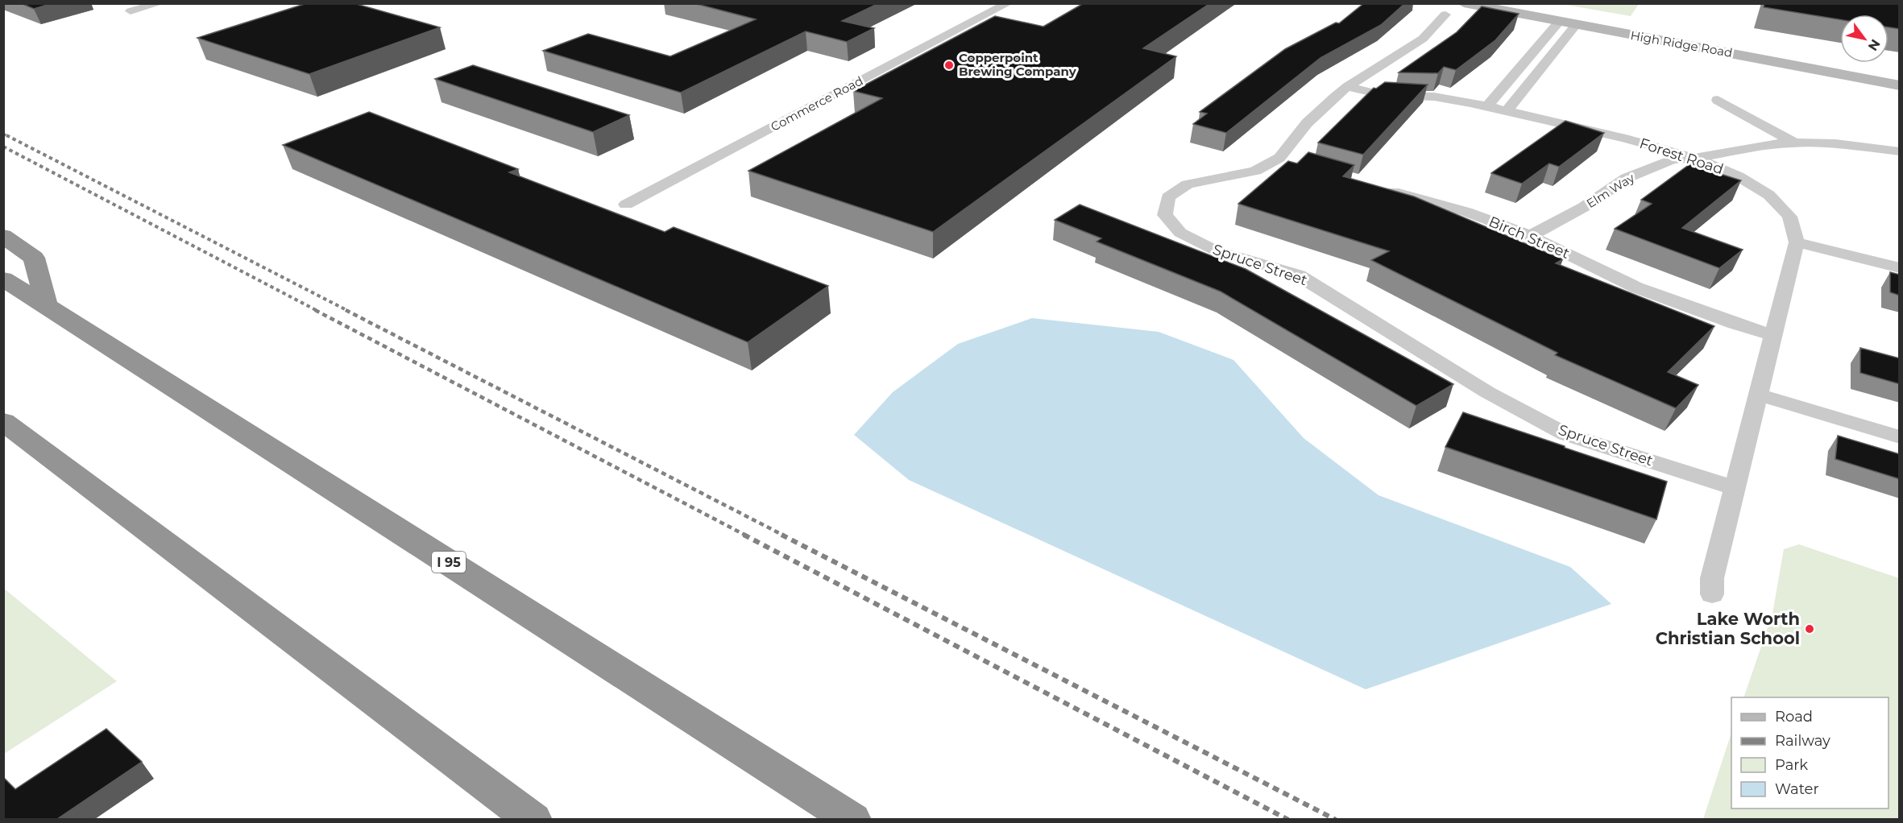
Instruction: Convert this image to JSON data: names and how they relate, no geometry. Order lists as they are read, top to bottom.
{
  "streets": {
    "highway": ["I 95"],
    "street": [
      "High Ridge Road",
      "Commerce Road",
      "Forest Road",
      "Elm Way",
      "Birch Street",
      "Spruce Street"
    ]
  },
  "crossings": [
    ["Forest Road", "Elm Way"],
    ["Forest Road", "Birch Street"],
    ["Forest Road", "Spruce Street"],
    ["Elm Way", "Birch Street"]
  ],
  "places": ["Copperpoint Brewing Company", "Lake Worth Christian School"],
  "legend": [
    "Road",
    "Railway",
    "Park",
    "Water"
  ],
  "north": "bottom right"
}
